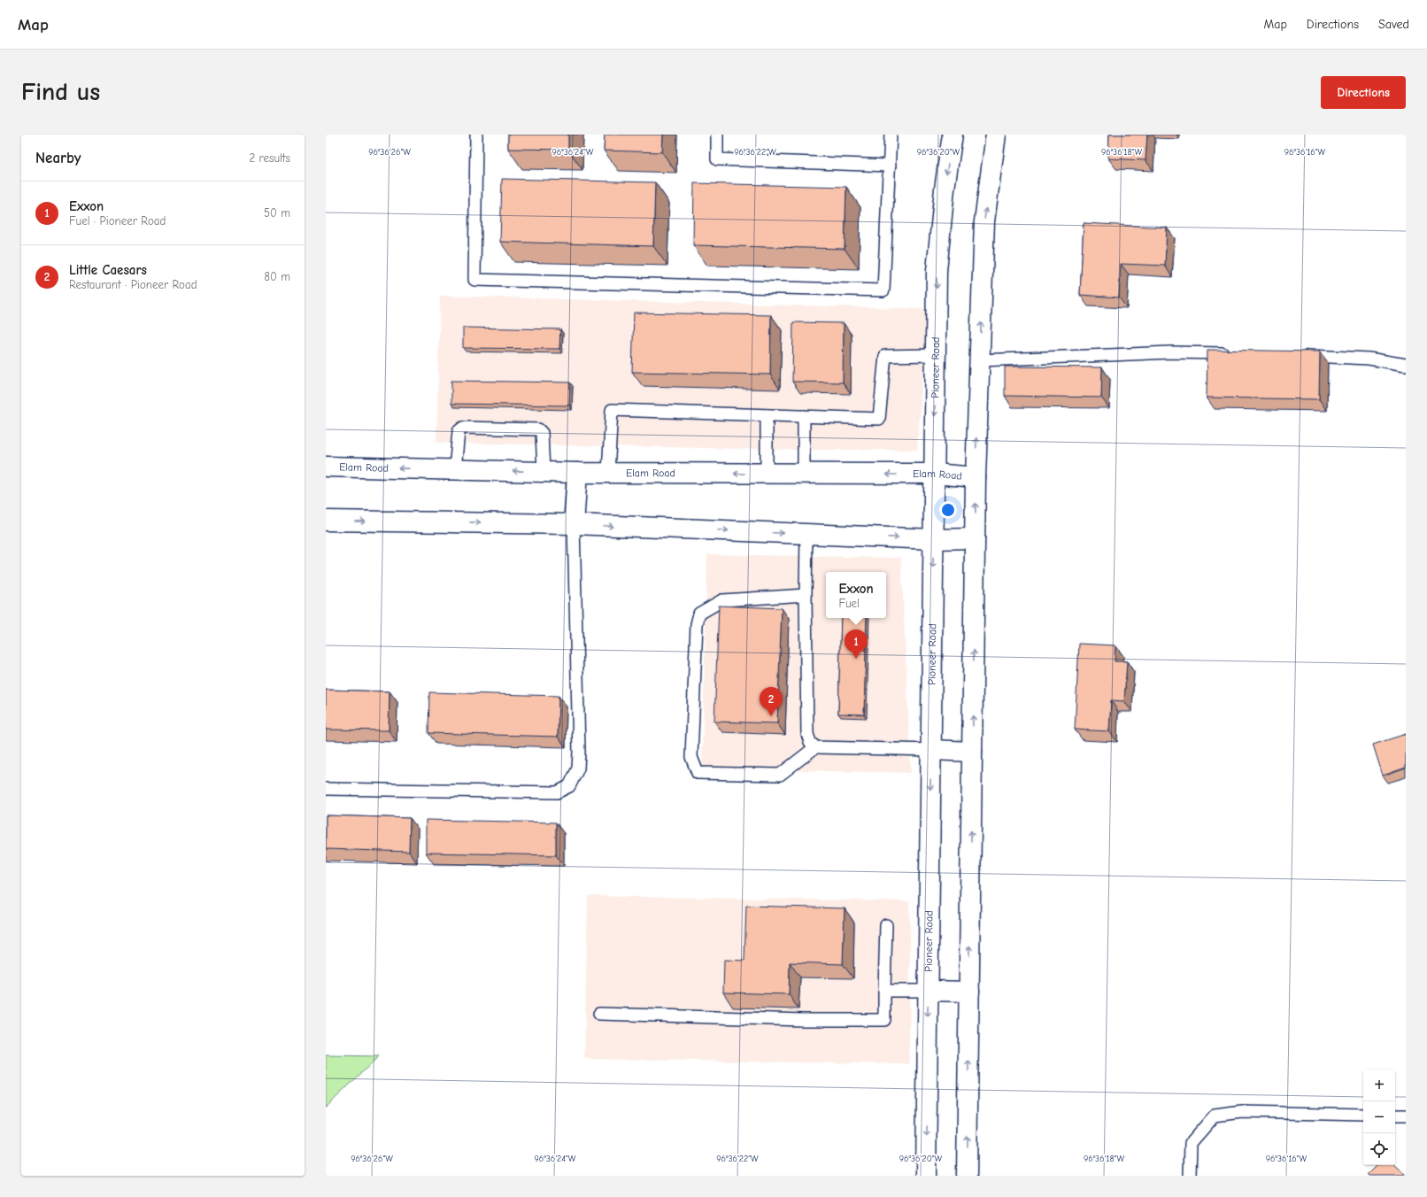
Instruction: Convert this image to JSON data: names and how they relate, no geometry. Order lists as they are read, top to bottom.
{
  "streets": {
    "main road": ["Pioneer Road", "Elam Road"]
  },
  "crossings": [
    ["Pioneer Road", "Elam Road"]
  ],
  "page": {
    "header": "Map",
    "nav": ["Map", "Directions", "Saved"],
    "buttons": "Directions",
    "title": "Find us",
    "heading": ["Nearby", "2 results"],
    "list": [
      {
        "mark": "1",
        "name": "Exxon",
        "note": "Fuel · Pioneer Road",
        "value": "50 m"
      },
      {
        "mark": "2",
        "name": "Little Caesars",
        "note": "Restaurant · Pioneer Road",
        "value": "80 m"
      }
    ],
    "popup": ["Exxon", "Fuel"],
    "pins": ["1", "2"],
    "map_buttons": ["+", "−"]
  },
  "coordinates": [
    "96°36'26\"W",
    "96°36'24\"W",
    "96°36'22\"W",
    "96°36'20\"W",
    "96°36'18\"W",
    "96°36'16\"W"
  ]
}
